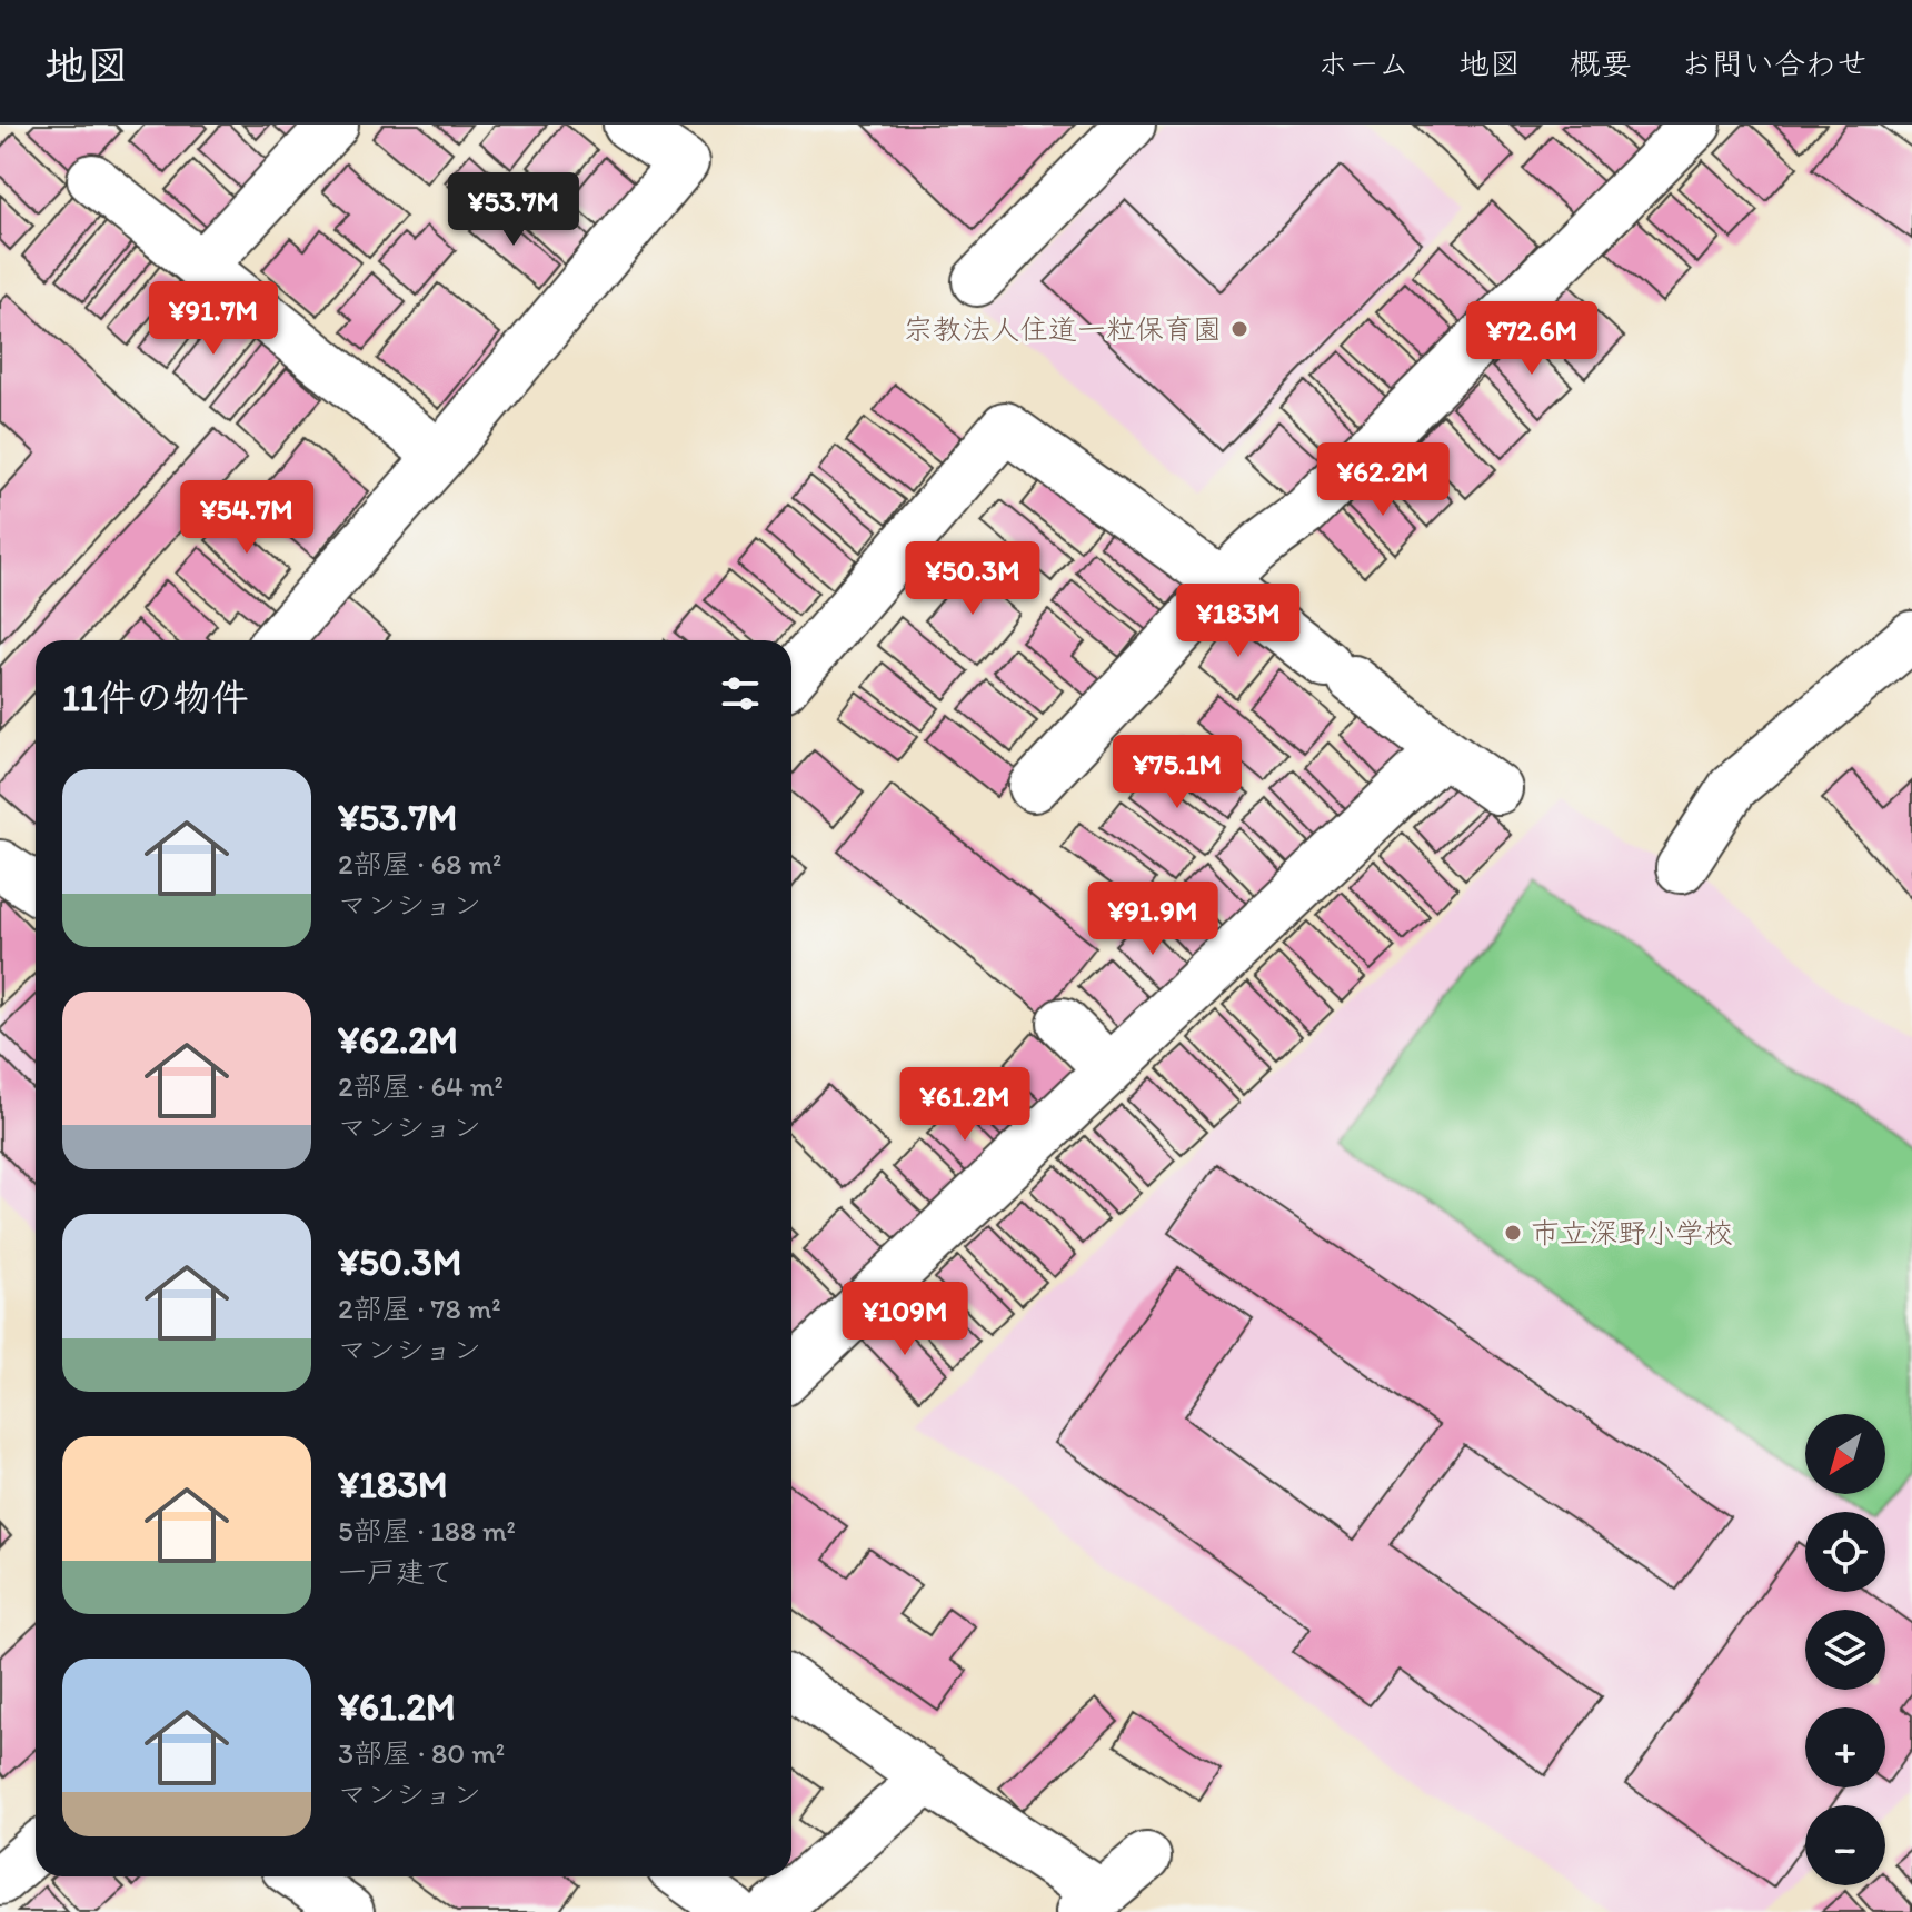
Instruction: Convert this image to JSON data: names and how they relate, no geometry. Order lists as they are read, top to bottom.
{
  "places": ["宗教法人住道一粒保育園", "市立深野小学校"],
  "north": "bottom left",
  "page": {
    "header": "地図",
    "nav": [
      "ホーム",
      "地図",
      "概要",
      "お問い合わせ"
    ],
    "price": [
      "¥53.7M",
      "¥91.7M",
      "¥72.6M",
      "¥62.2M",
      "¥54.7M",
      "¥50.3M",
      "¥183M",
      "¥75.1M",
      "¥91.9M",
      "¥61.2M",
      "¥109M"
    ],
    "heading": "11件の物件",
    "list": [
      {
        "name": "¥53.7M",
        "note": "2部屋 · 68 m² · マンション"
      },
      {
        "name": "¥62.2M",
        "note": "2部屋 · 64 m² · マンション"
      },
      {
        "name": "¥50.3M",
        "note": "2部屋 · 78 m² · マンション"
      },
      {
        "name": "¥183M",
        "note": "5部屋 · 188 m² · 一戸建て"
      },
      {
        "name": "¥61.2M",
        "note": "3部屋 · 80 m² · マンション"
      }
    ],
    "map_buttons": ["+", "−"]
  }
}
